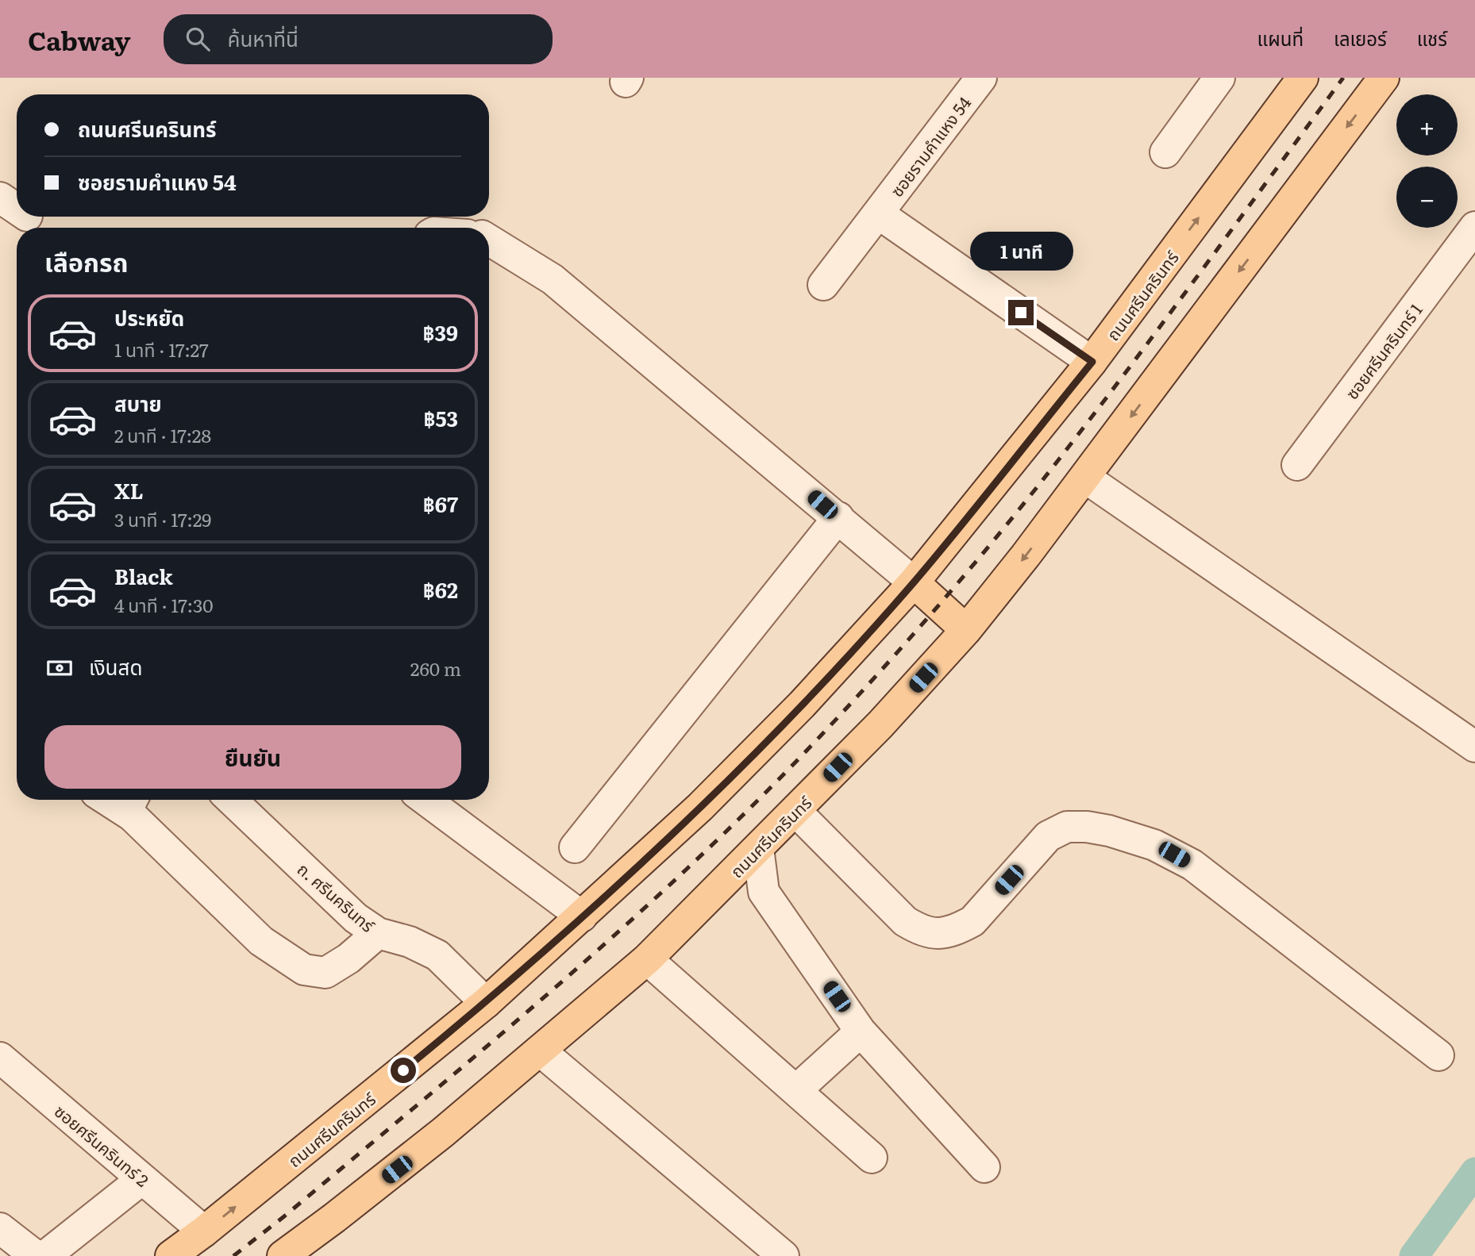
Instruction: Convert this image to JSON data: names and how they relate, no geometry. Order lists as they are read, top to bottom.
{
  "streets": {
    "main road": ["ถนนศรีนครินทร์"],
    "street": [
      "ซอยรามคำแหง 54",
      "ซอยศรีนครินทร์ 1",
      "ถ. ศรีนครินทร์",
      "ซอยศรีนครินทร์ 2"
    ]
  },
  "crossings": [
    ["ซอยรามคำแหง 54", "ถนนศรีนครินทร์"],
    ["ถนนศรีนครินทร์", "ถ. ศรีนครินทร์"],
    ["ถนนศรีนครินทร์", "ซอยศรีนครินทร์ 2"]
  ],
  "page": {
    "header": "Cabway",
    "search": "ค้นหาที่นี่",
    "nav": ["แผนที่", "เลเยอร์", "แชร์"],
    "map_buttons": ["+", "−"],
    "banner": ["ถนนศรีนครินทร์", "ซอยรามคำแหง 54"],
    "heading": "เลือกรถ",
    "bubble": "1 นาที",
    "list": [
      {
        "name": "ประหยัด",
        "note": "1 นาที · 17:27",
        "value": "฿39"
      },
      {
        "name": "สบาย",
        "note": "2 นาที · 17:28",
        "value": "฿53"
      },
      {
        "name": "XL",
        "note": "3 นาที · 17:29",
        "value": "฿67"
      },
      {
        "name": "Black",
        "note": "4 นาที · 17:30",
        "value": "฿62"
      }
    ],
    "pay": ["เงินสด", "260 m"],
    "buttons": "ยืนยัน"
  }
}
